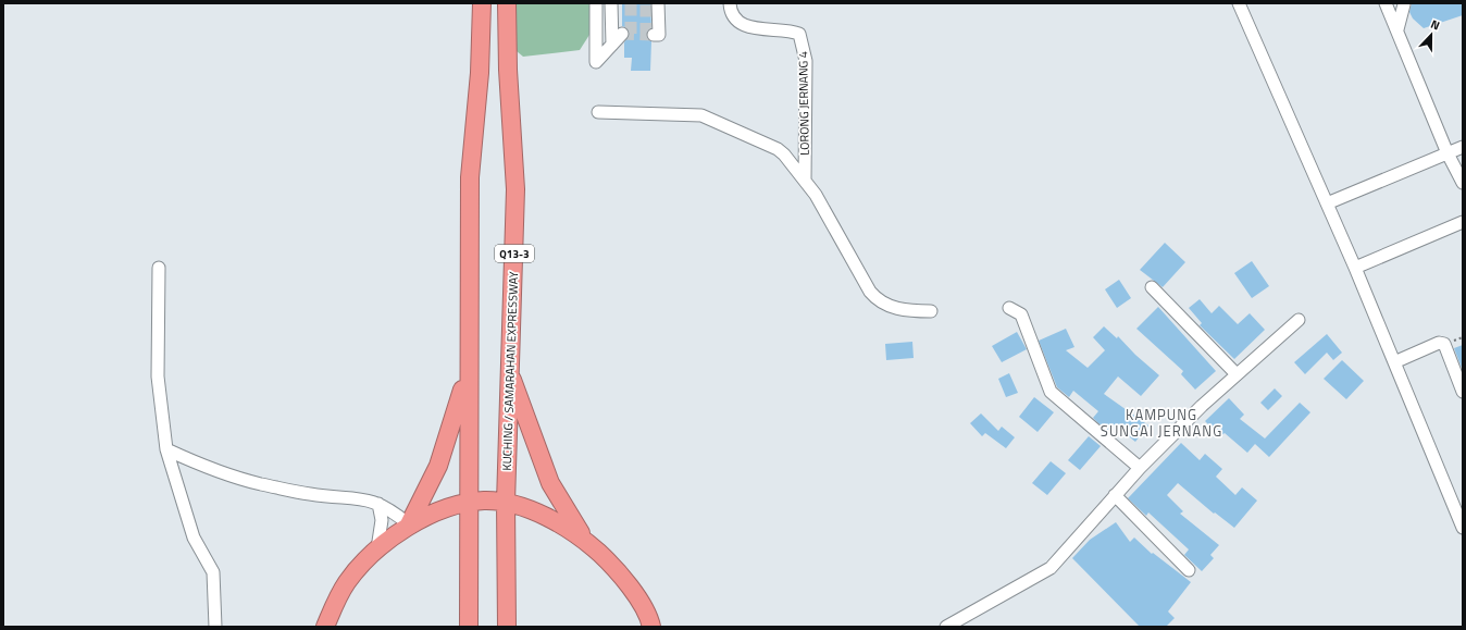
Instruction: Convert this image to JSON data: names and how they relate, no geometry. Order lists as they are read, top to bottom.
{
  "streets": {
    "highway": ["Q13-3", "KUCHING / SAMARAHAN EXPRESSWAY"],
    "street": ["LORONG JERNANG 4"]
  },
  "districts": ["KAMPUNG SUNGAI JERNANG"],
  "north": "top"
}
